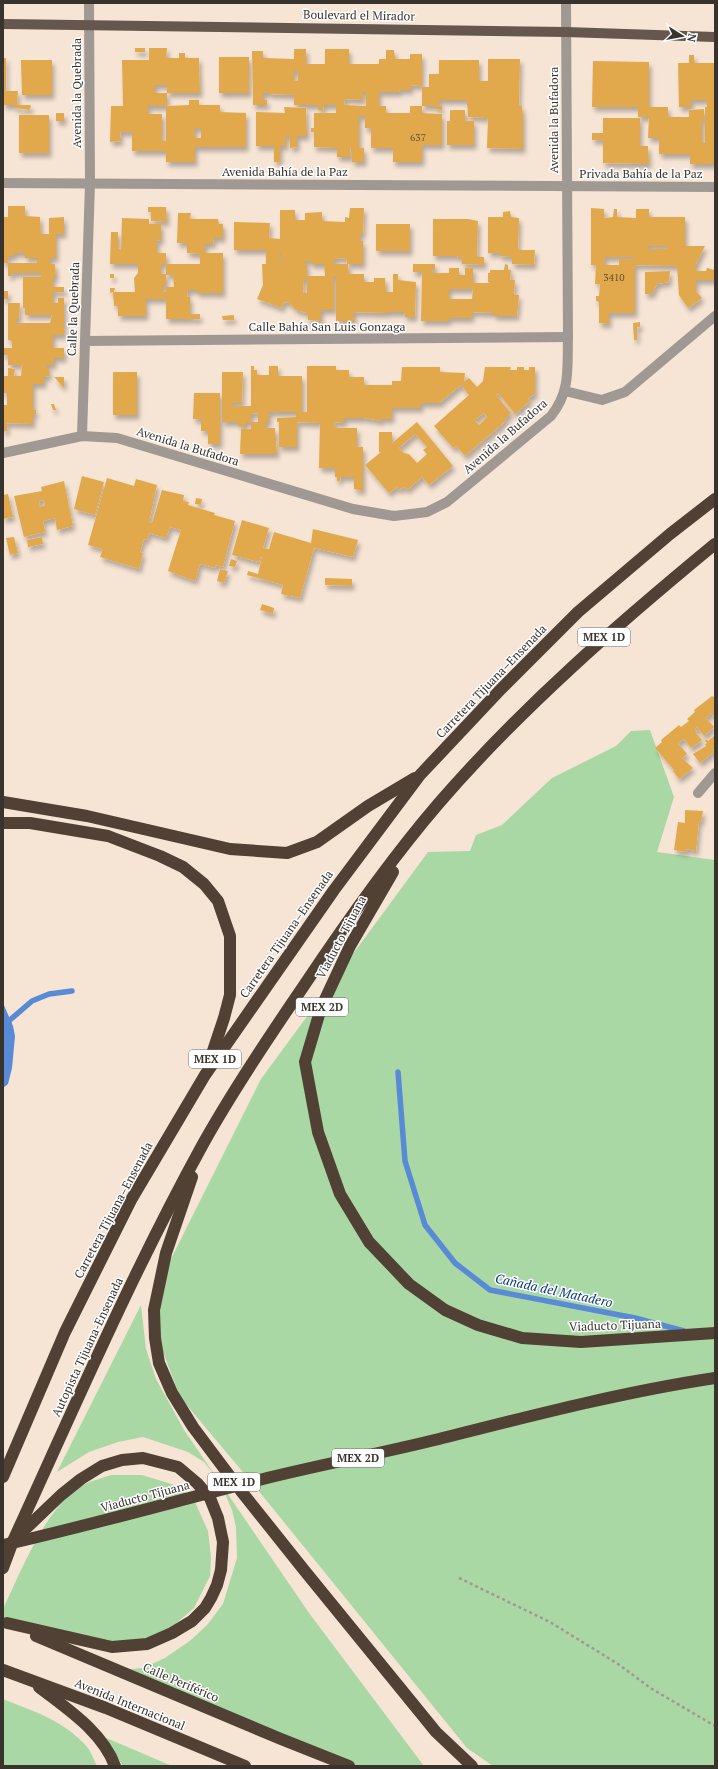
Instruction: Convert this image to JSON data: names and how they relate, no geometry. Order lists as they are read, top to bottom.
{
  "streets": {
    "highway": [
      "MEX 1D",
      "Carretera Tijuana–Ensenada",
      "Viaducto Tijuana",
      "MEX 2D",
      "Autopista Tijuana-Ensenada",
      "Calle Periférico",
      "Avenida Internacional"
    ],
    "main road": ["Boulevard el Mirador"],
    "street": [
      "Avenida la Quebrada",
      "Avenida la Bufadora",
      "Avenida Bahía de la Paz",
      "Privada Bahía de la Paz",
      "Calle la Quebrada",
      "Calle Bahía San Luis Gonzaga"
    ]
  },
  "crossings": [
    ["Boulevard el Mirador", "Avenida la Quebrada"],
    ["Boulevard el Mirador", "Avenida la Bufadora"],
    ["Avenida la Quebrada", "Avenida Bahía de la Paz"],
    ["Avenida la Quebrada", "Calle la Quebrada"],
    ["Avenida la Bufadora", "Avenida Bahía de la Paz"],
    ["Avenida la Bufadora", "Privada Bahía de la Paz"],
    ["Avenida la Bufadora", "Calle la Quebrada"],
    ["Avenida la Bufadora", "Calle Bahía San Luis Gonzaga"],
    ["Avenida Bahía de la Paz", "Privada Bahía de la Paz"],
    ["Avenida Bahía de la Paz", "Calle la Quebrada"],
    ["Calle la Quebrada", "Calle Bahía San Luis Gonzaga"],
    ["MEX 1D", "Viaducto Tijuana"],
    ["MEX 1D", "Autopista Tijuana-Ensenada"],
    ["Viaducto Tijuana", "Autopista Tijuana-Ensenada"]
  ],
  "water": ["Cañada del Matadero"],
  "house_numbers": ["637", "3410"],
  "north": "right"
}
